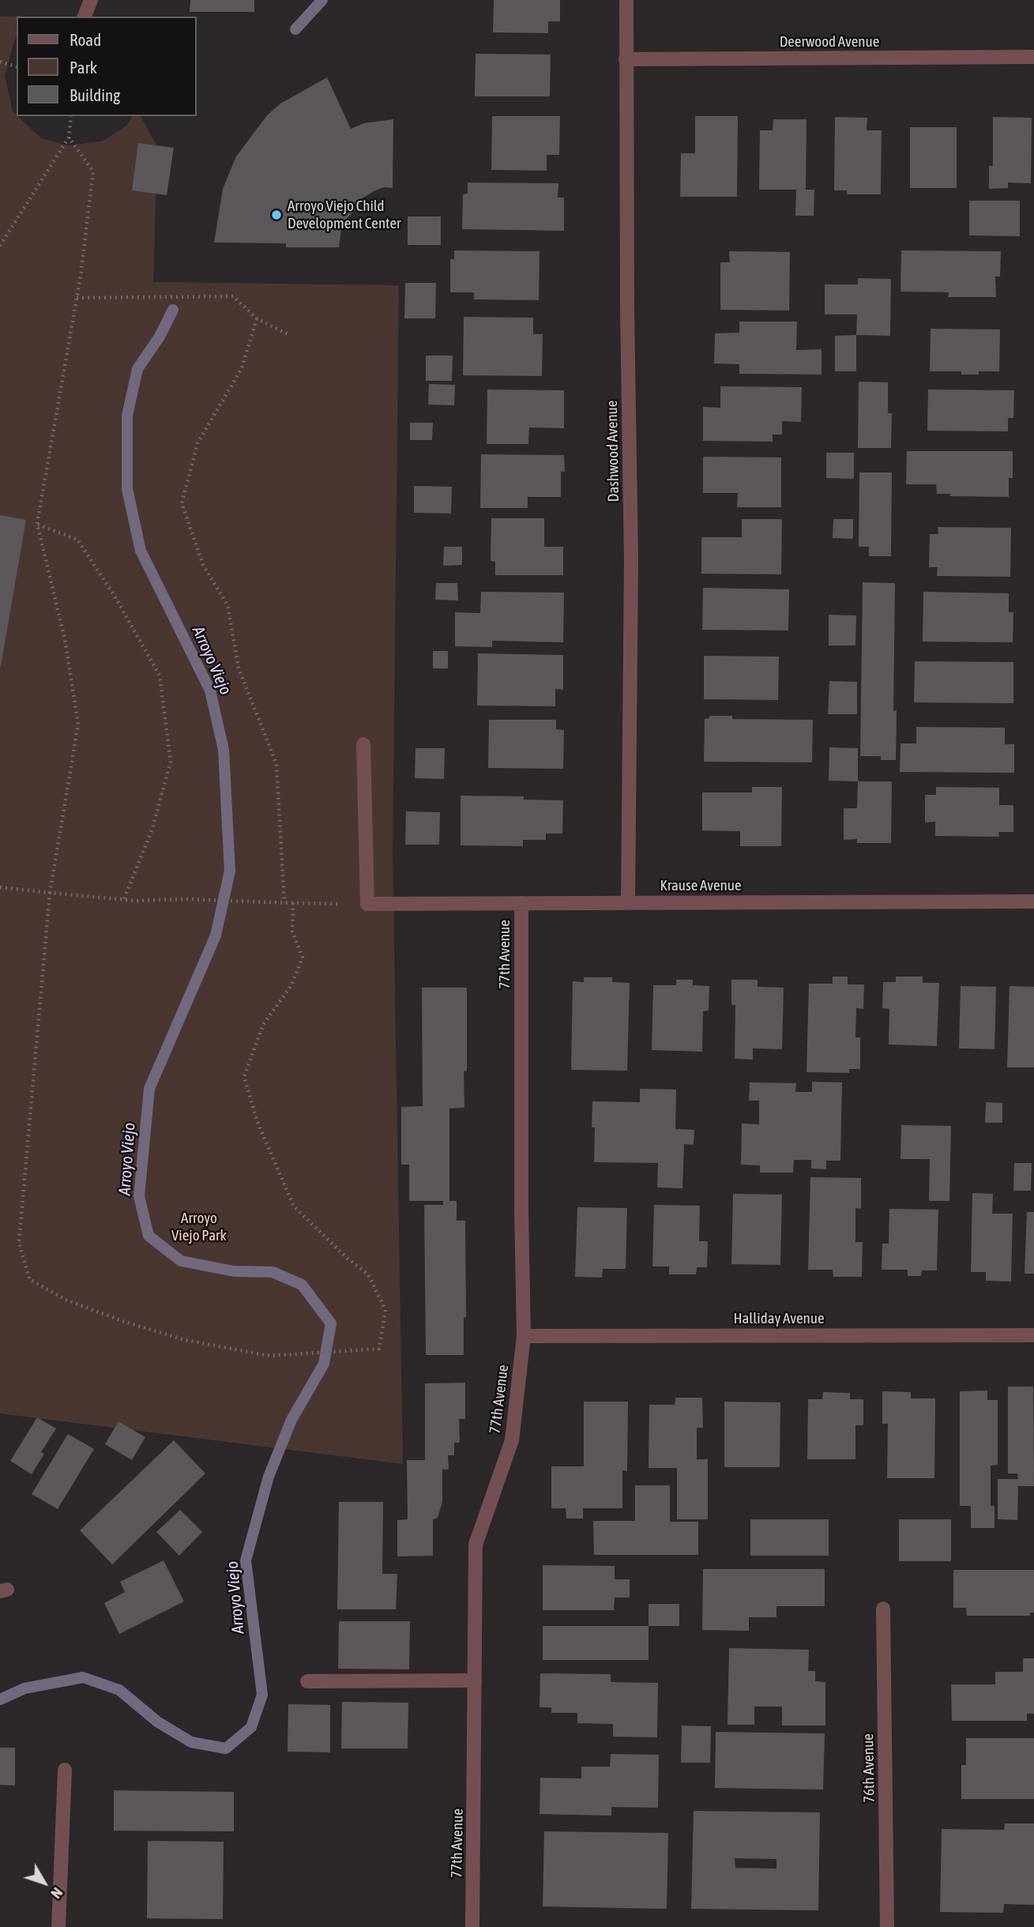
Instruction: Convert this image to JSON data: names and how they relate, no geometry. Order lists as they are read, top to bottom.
{
  "streets": {
    "street": [
      "Deerwood Avenue",
      "Dashwood Avenue",
      "Krause Avenue",
      "77th Avenue",
      "Halliday Avenue",
      "76th Avenue"
    ]
  },
  "crossings": [
    ["Deerwood Avenue", "Dashwood Avenue"],
    ["Dashwood Avenue", "Krause Avenue"],
    ["Krause Avenue", "77th Avenue"],
    ["77th Avenue", "Halliday Avenue"]
  ],
  "water": ["Arroyo Viejo"],
  "parks": ["Arroyo Viejo Park"],
  "places": ["Arroyo Viejo Child Development Center"],
  "legend": ["Road", "Park", "Building"],
  "north": "bottom right"
}
